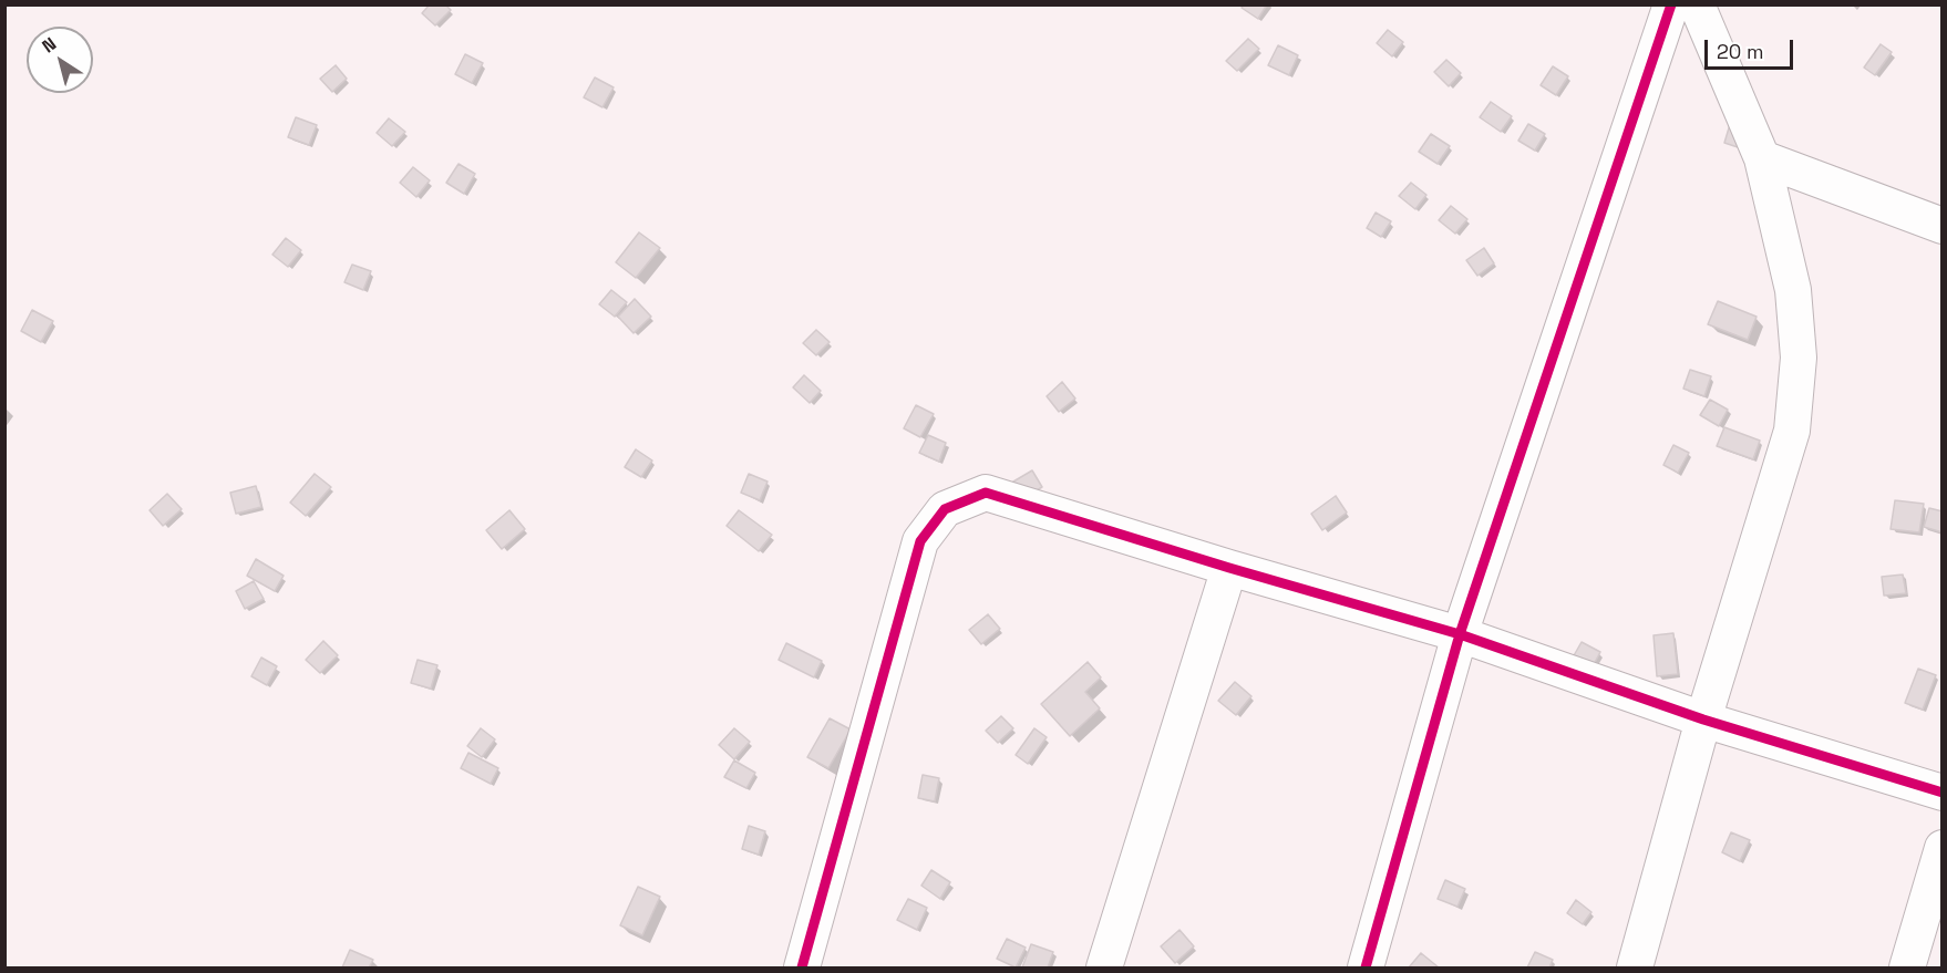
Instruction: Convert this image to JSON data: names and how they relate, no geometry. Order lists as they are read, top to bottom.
{
  "scale_bar": "20 m",
  "north": "top left"
}
